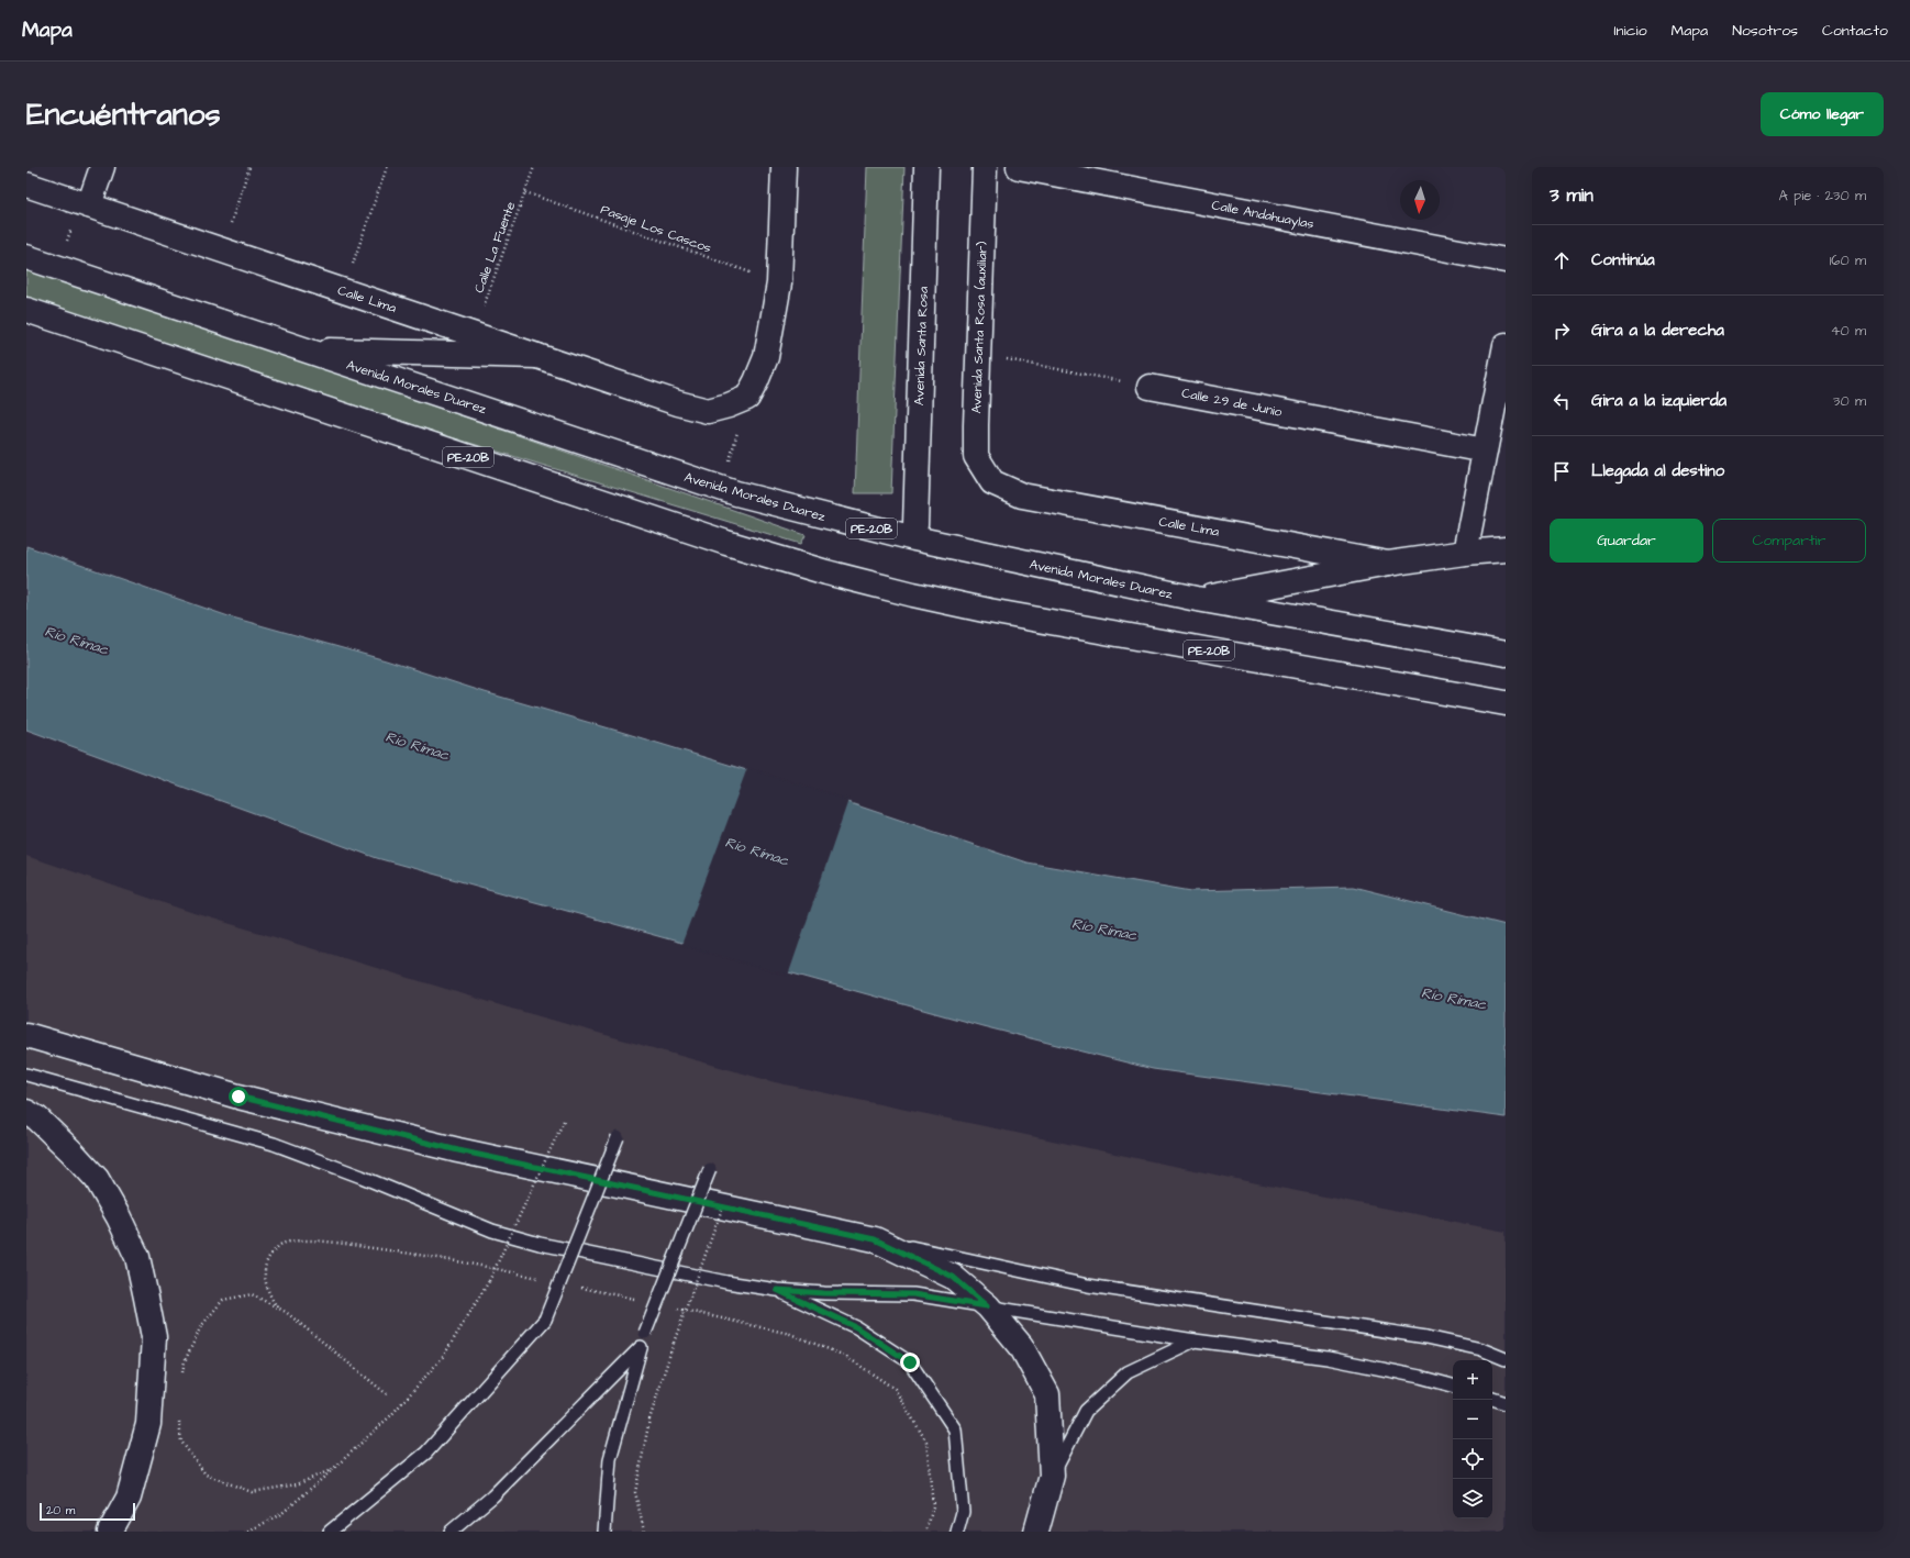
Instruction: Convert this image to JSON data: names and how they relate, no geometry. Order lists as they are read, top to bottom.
{
  "streets": {
    "main road": [
      "Calle Andahuaylas",
      "Calle Lima",
      "Avenida Santa Rosa (auxiliar)",
      "Avenida Santa Rosa",
      "Avenida Morales Duarez",
      "Calle 29 de Junio",
      "PE-20B"
    ],
    "path": ["Pasaje Los Cascos", "Calle La Fuente"]
  },
  "crossings": [
    ["Pasaje Los Cascos", "Calle La Fuente"],
    ["Calle La Fuente", "Calle Lima"],
    ["Calle Lima", "Avenida Santa Rosa (auxiliar)"]
  ],
  "water": ["Río Rímac"],
  "scale_bar": "20 m",
  "north": "bottom",
  "page": {
    "header": "Mapa",
    "nav": [
      "Inicio",
      "Mapa",
      "Nosotros",
      "Contacto"
    ],
    "buttons": [
      "Cómo llegar",
      ["Guardar", "Compartir"]
    ],
    "title": "Encuéntranos",
    "heading": ["3 min", "A pie · 230 m"],
    "list": [
      ["Continúa", "160 m"],
      ["Gira a la derecha", "40 m"],
      ["Gira a la izquierda", "30 m"],
      "Llegada al destino"
    ],
    "map_buttons": ["+", "−"],
    "scale": "20 m"
  }
}
